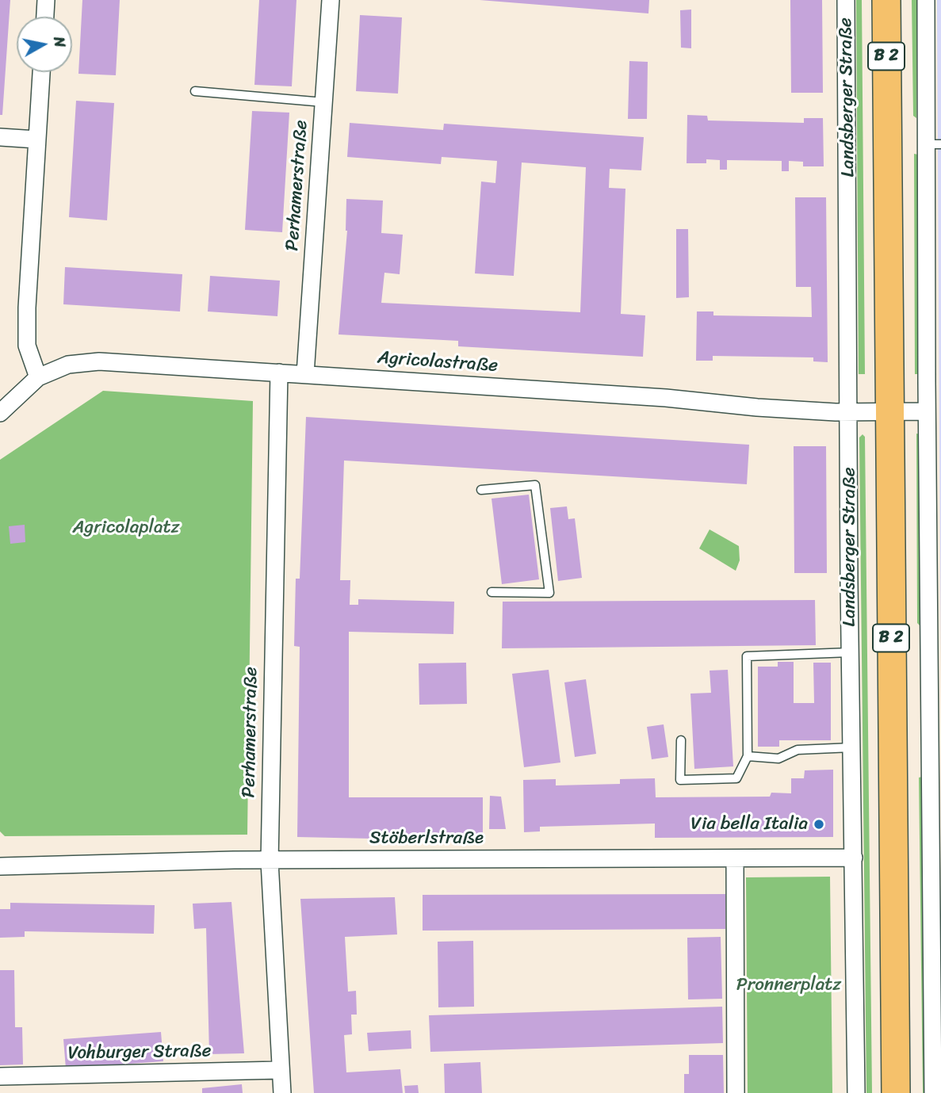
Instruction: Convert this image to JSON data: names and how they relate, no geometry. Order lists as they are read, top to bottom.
{
  "streets": {
    "main road": ["B 2"],
    "street": [
      "Landsberger Straße",
      "Perhamerstraße",
      "Agricolastraße",
      "Stöberlstraße",
      "Vohburger Straße"
    ]
  },
  "crossings": [
    ["B 2", "Agricolastraße"],
    ["Landsberger Straße", "Agricolastraße"],
    ["Landsberger Straße", "Stöberlstraße"],
    ["Perhamerstraße", "Agricolastraße"],
    ["Perhamerstraße", "Stöberlstraße"],
    ["Perhamerstraße", "Vohburger Straße"]
  ],
  "parks": ["Agricolaplatz", "Pronnerplatz"],
  "places": ["Via bella Italia"],
  "north": "right"
}
